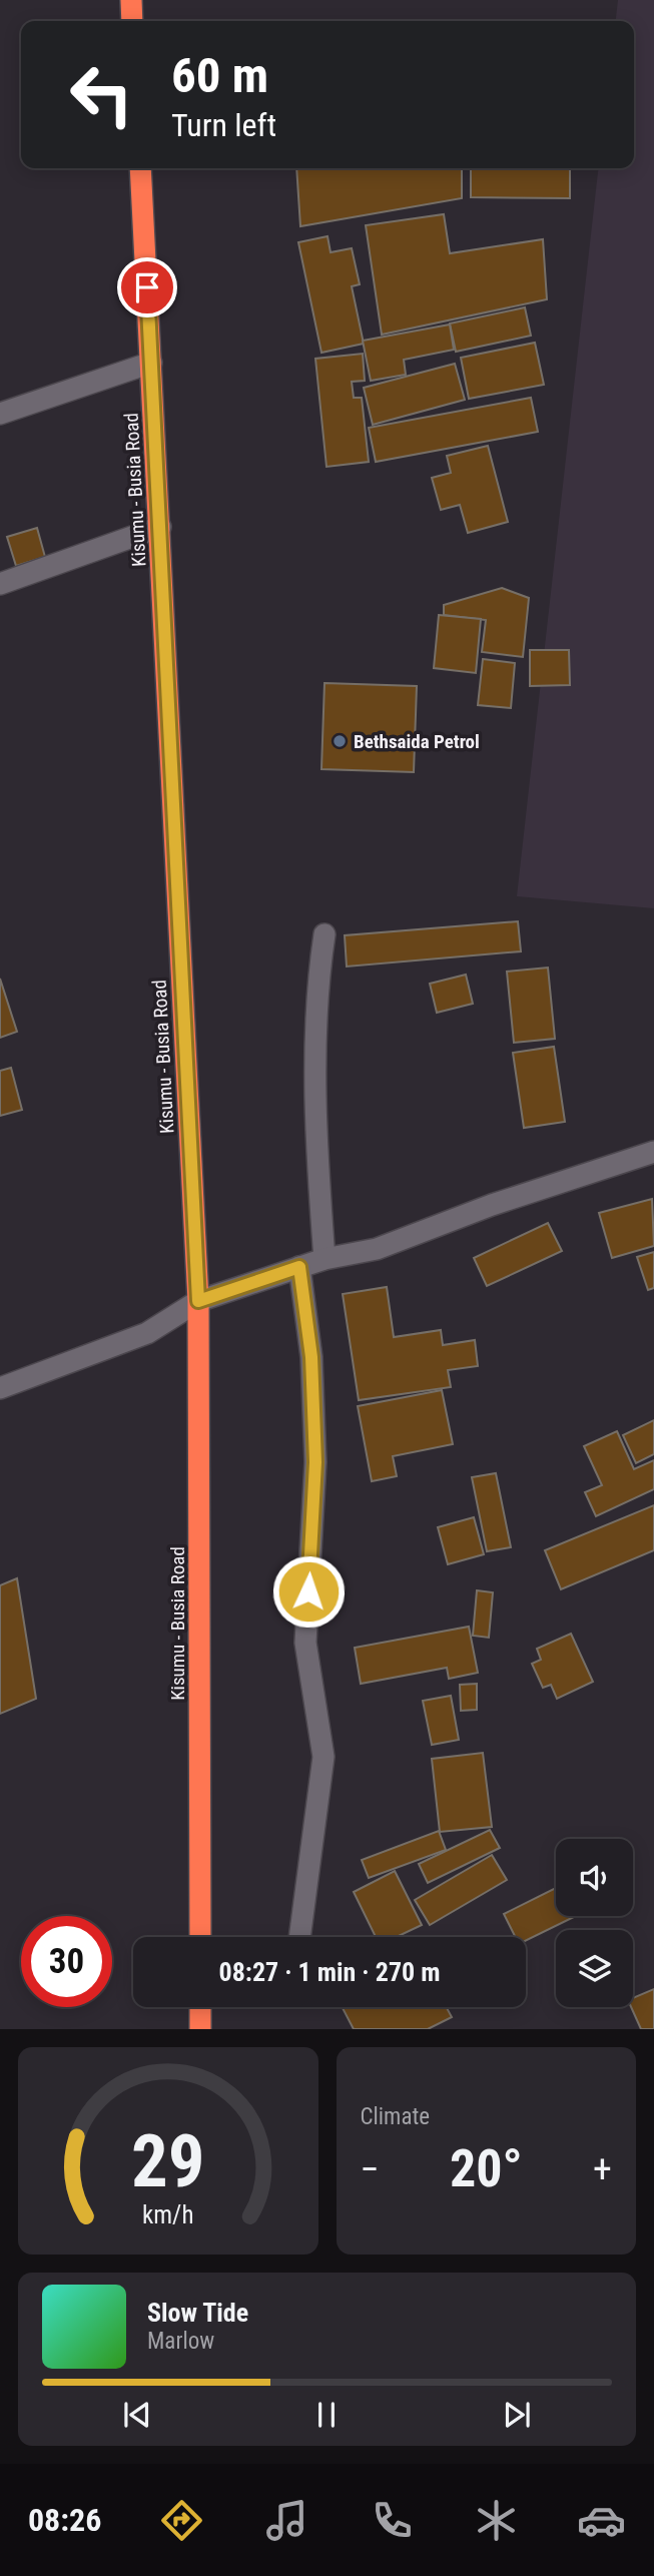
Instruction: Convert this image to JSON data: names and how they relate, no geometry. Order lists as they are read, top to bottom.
{
  "streets": {
    "highway": ["Kisumu - Busia Road"]
  },
  "places": ["Bethsaida Petrol"],
  "page": {
    "turn": ["60 m", "Turn left"],
    "limit": "30",
    "trip": "08:27 · 1 min · 270 m",
    "tile": "Climate",
    "heat": ["−", "20°", "+"],
    "song": ["Slow Tide", "Marlow"],
    "tabs": "08:26",
    "gauge": ["29", "km/h"]
  }
}
